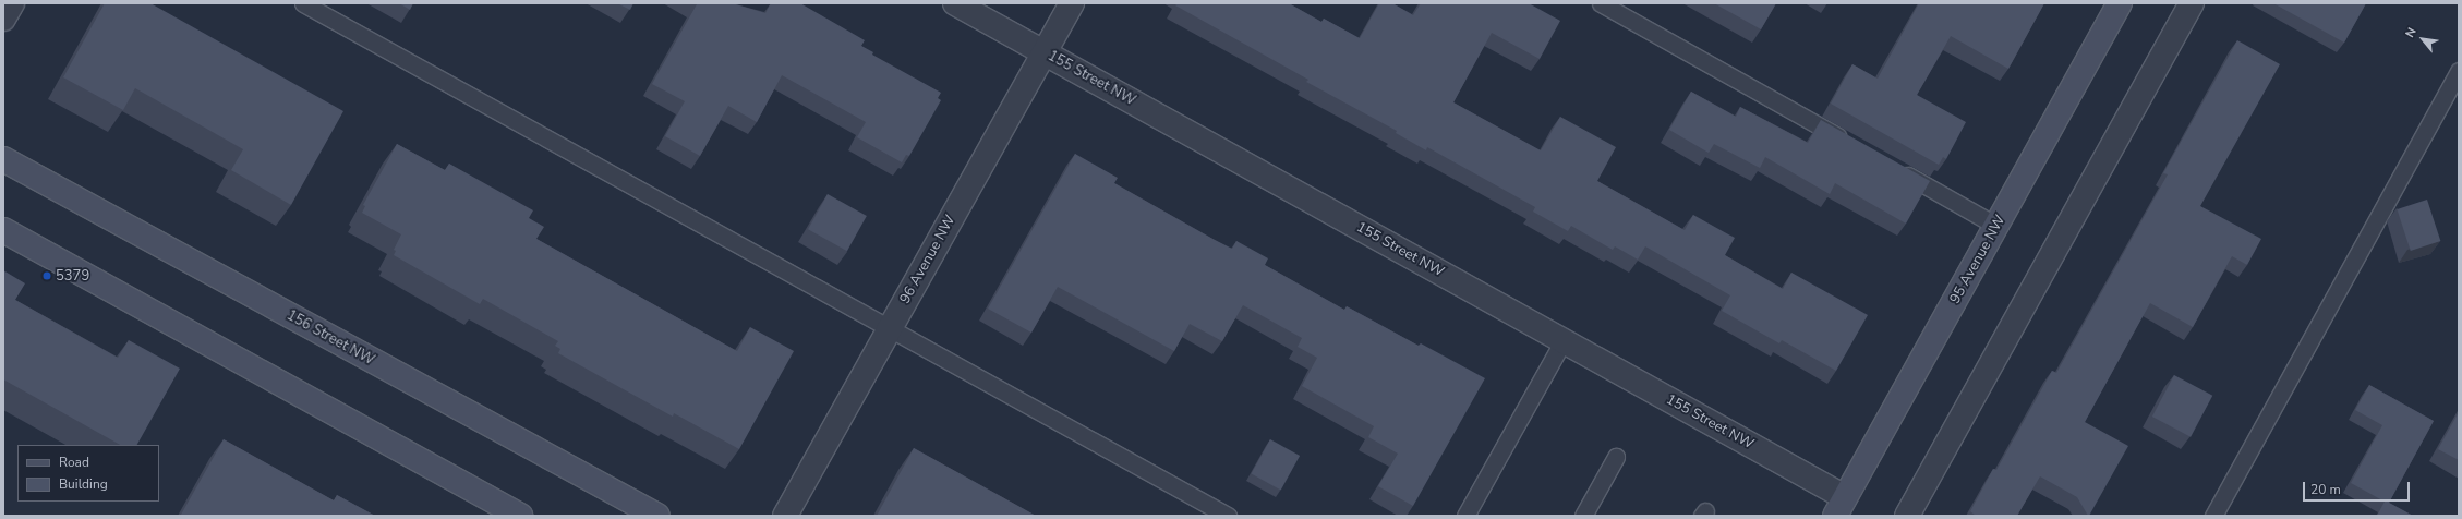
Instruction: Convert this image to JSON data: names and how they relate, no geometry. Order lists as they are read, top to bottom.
{
  "streets": {
    "main road": ["95 Avenue NW", "156 Street NW"],
    "street": ["155 Street NW", "96 Avenue NW"]
  },
  "crossings": [
    ["155 Street NW", "96 Avenue NW"],
    ["155 Street NW", "95 Avenue NW"]
  ],
  "places": ["5379"],
  "legend": ["Road", "Building"],
  "scale_bar": "20 m",
  "north": "top left"
}
